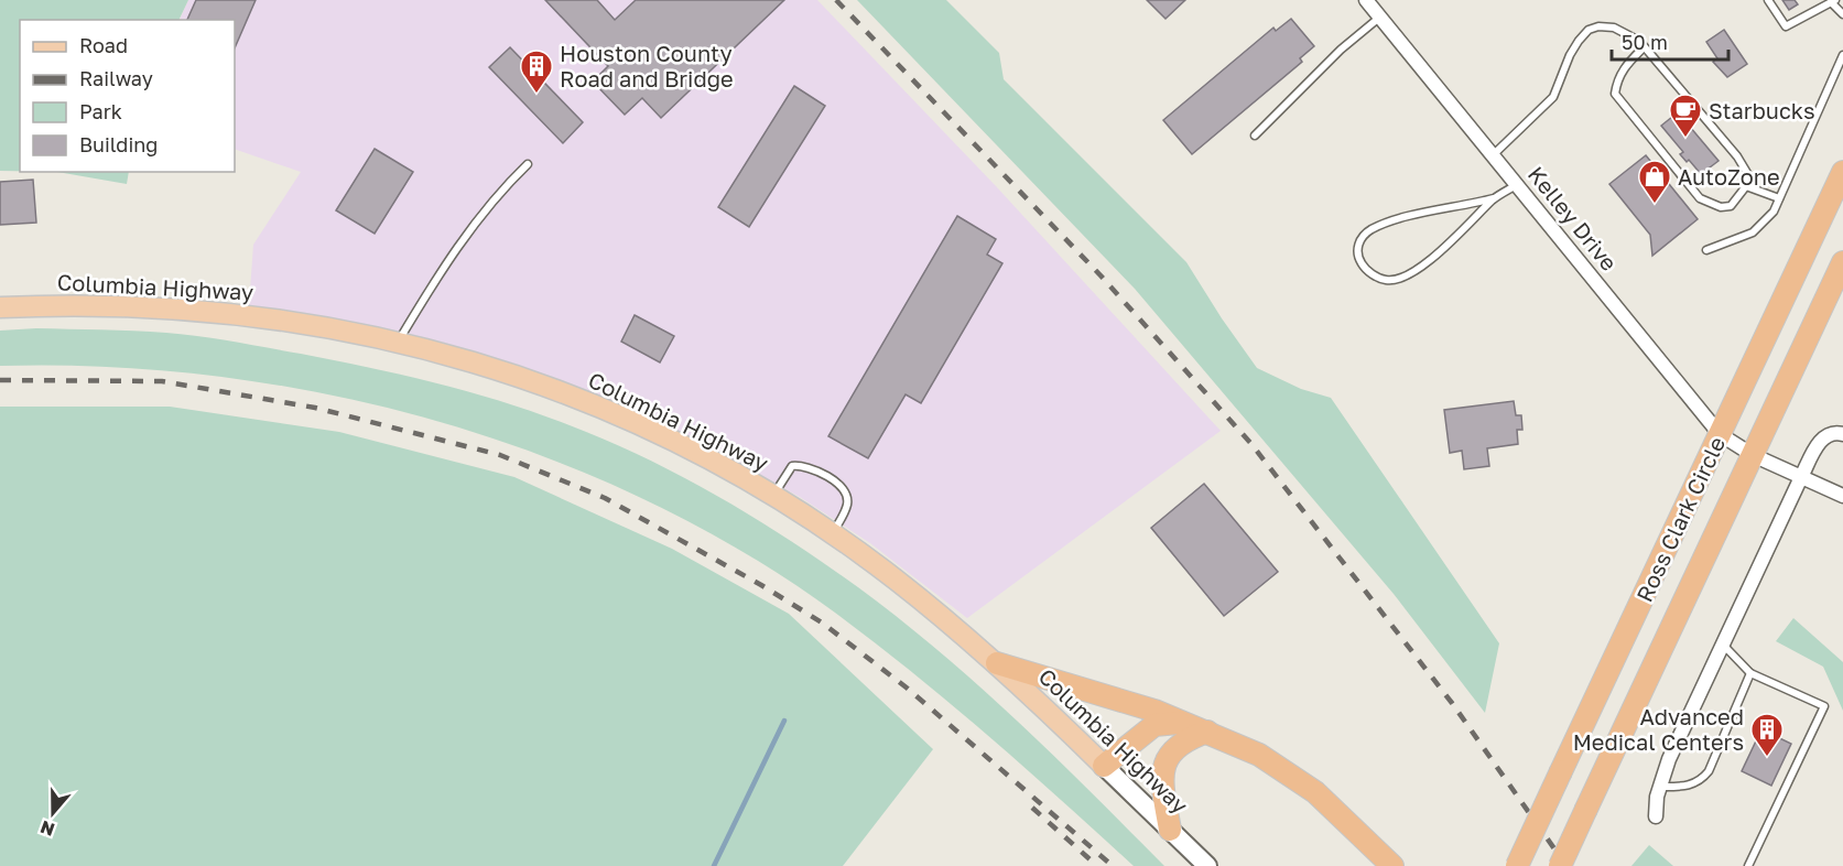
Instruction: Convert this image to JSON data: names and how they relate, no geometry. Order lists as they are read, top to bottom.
{
  "streets": {
    "highway": ["Ross Clark Circle"],
    "main road": ["Columbia Highway"],
    "street": ["Kelley Drive"]
  },
  "crossings": [
    ["Kelley Drive", "Ross Clark Circle"]
  ],
  "places": {
    "building": ["Houston County Road and Bridge", "Advanced Medical Centers"],
    "cafe": ["Starbucks"],
    "shop": ["AutoZone"]
  },
  "legend": [
    "Road",
    "Railway",
    "Park",
    "Building"
  ],
  "scale_bar": "50 m",
  "north": "bottom"
}
